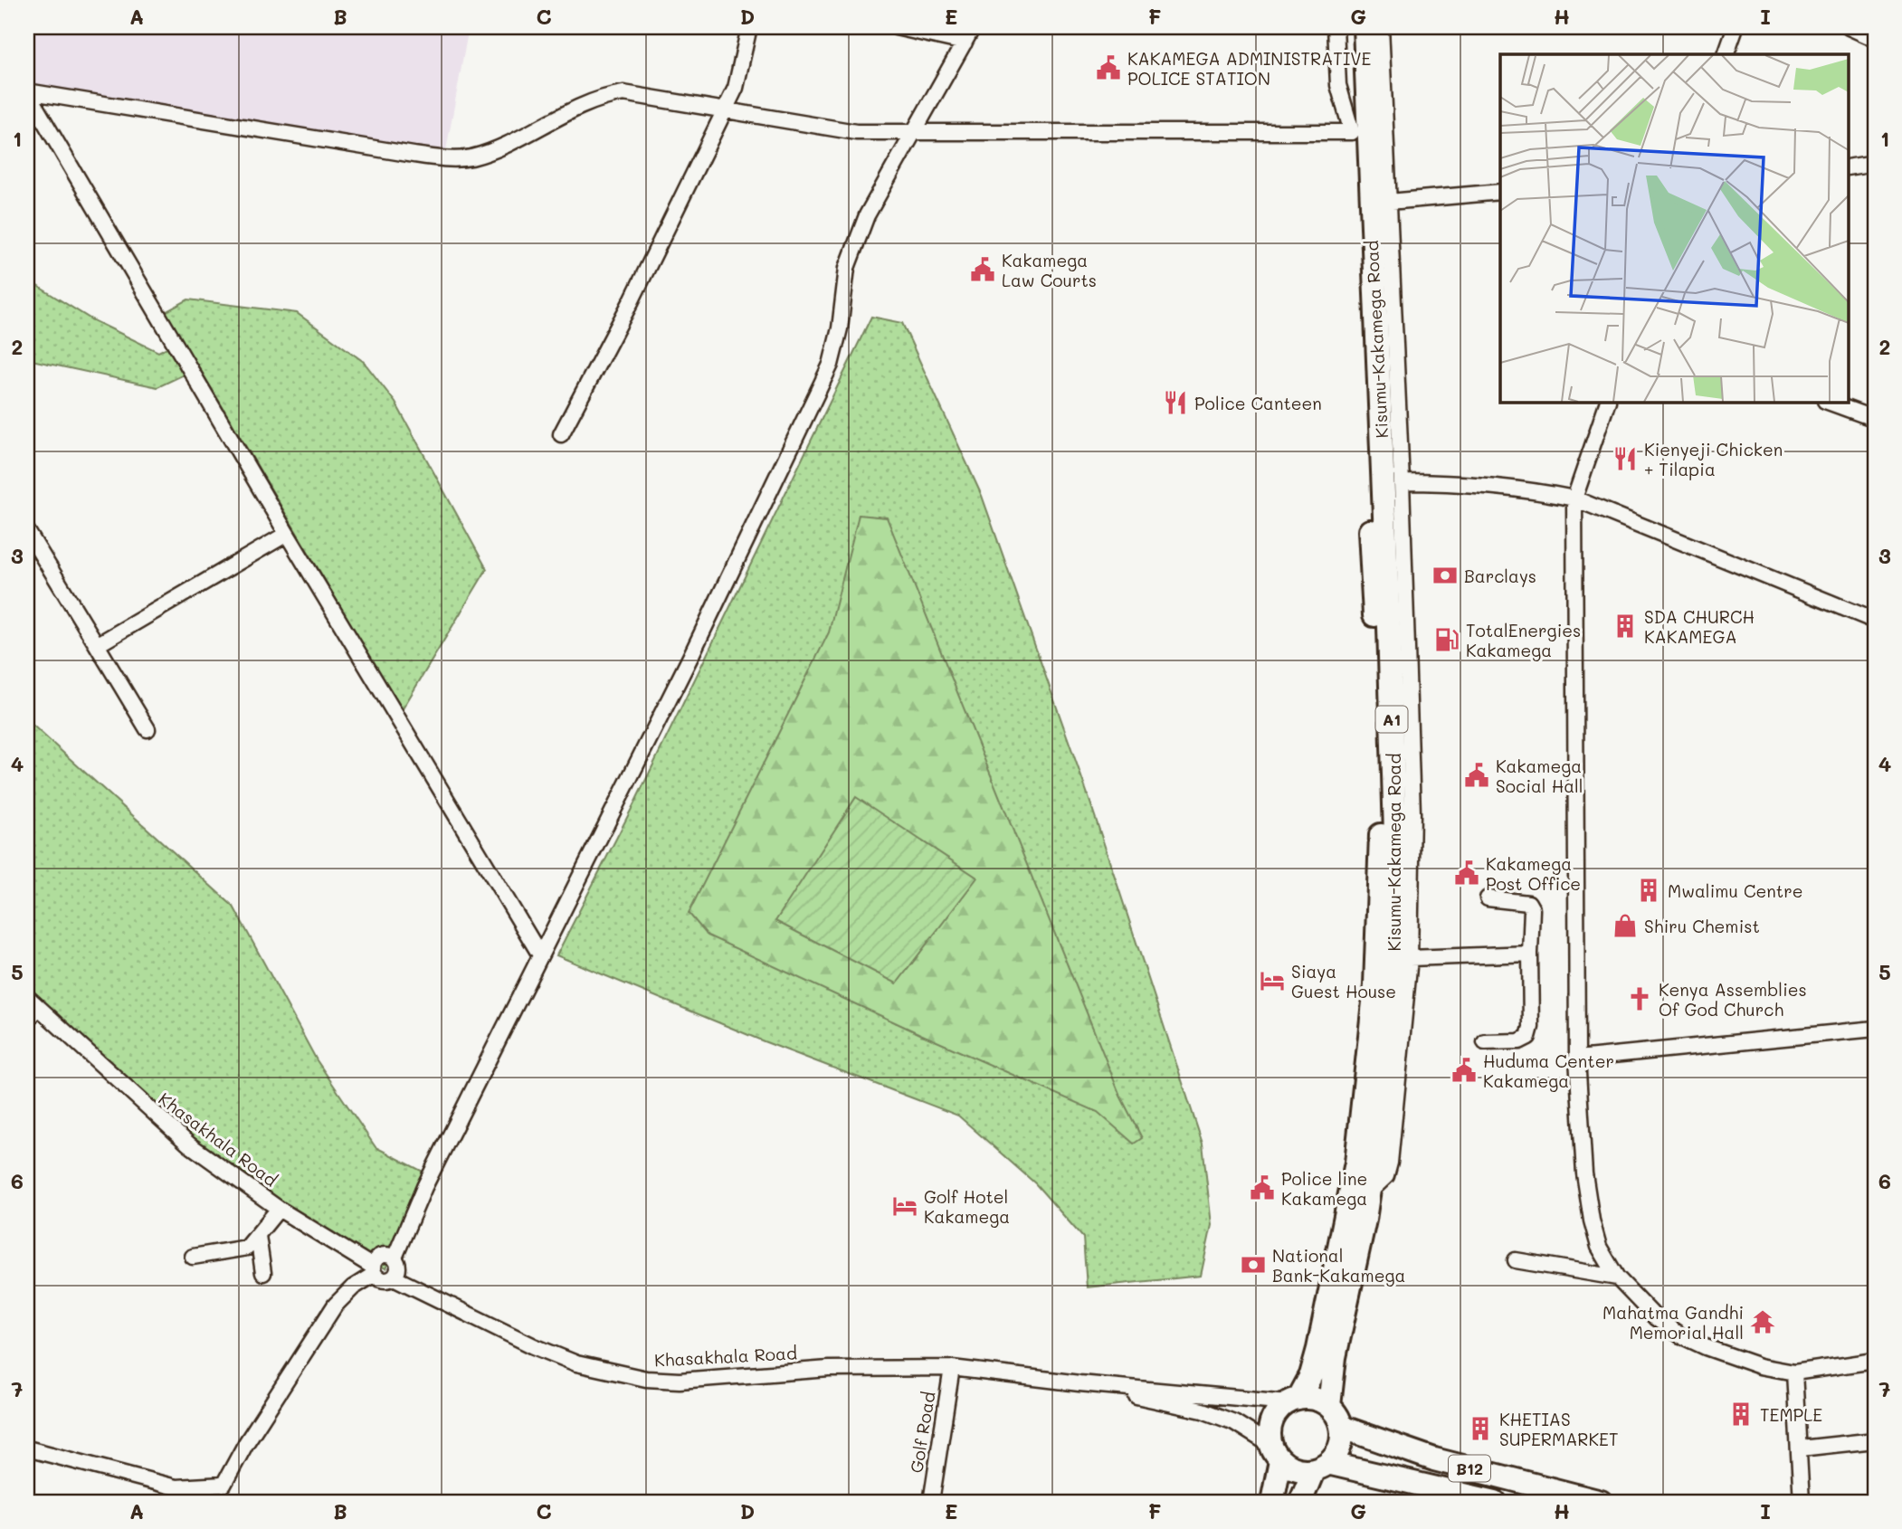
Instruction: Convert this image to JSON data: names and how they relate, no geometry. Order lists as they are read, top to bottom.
{
  "streets": {
    "highway": ["Kisumu-Kakamega Road", "A1", "B12"],
    "street": ["Khasakhala Road", "Golf Road"]
  },
  "crossings": [
    ["Kisumu-Kakamega Road", "B12"],
    ["Khasakhala Road", "Golf Road"]
  ],
  "places": {
    "public building": [
      "KAKAMEGA ADMINISTRATIVE POLICE STATION",
      "Kakamega Law Courts",
      "Kakamega Social Hall",
      "Kakamega Post Office",
      "Huduma Center Kakamega",
      "Police line Kakamega"
    ],
    "restaurant": ["Police Canteen", "Kienyeji Chicken + Tilapia"],
    "bank": ["Barclays", "National Bank-Kakamega"],
    "building": [
      "SDA CHURCH KAKAMEGA",
      "Mwalimu Centre",
      "TEMPLE",
      "KHETIAS SUPERMARKET"
    ],
    "fuel station": ["TotalEnergies Kakamega"],
    "shop": ["Shiru Chemist"],
    "hotel": ["Siaya Guest House", "Golf Hotel Kakamega"],
    "church": ["Kenya Assemblies Of God Church"],
    "temple": ["Mahatma Gandhi Memorial Hall"]
  },
  "grid": {
    "columns": [
      "A",
      "B",
      "C",
      "D",
      "E",
      "F",
      "G",
      "H",
      "I"
    ],
    "rows": [
      "1",
      "2",
      "3",
      "4",
      "5",
      "6",
      "7"
    ]
  }
}
